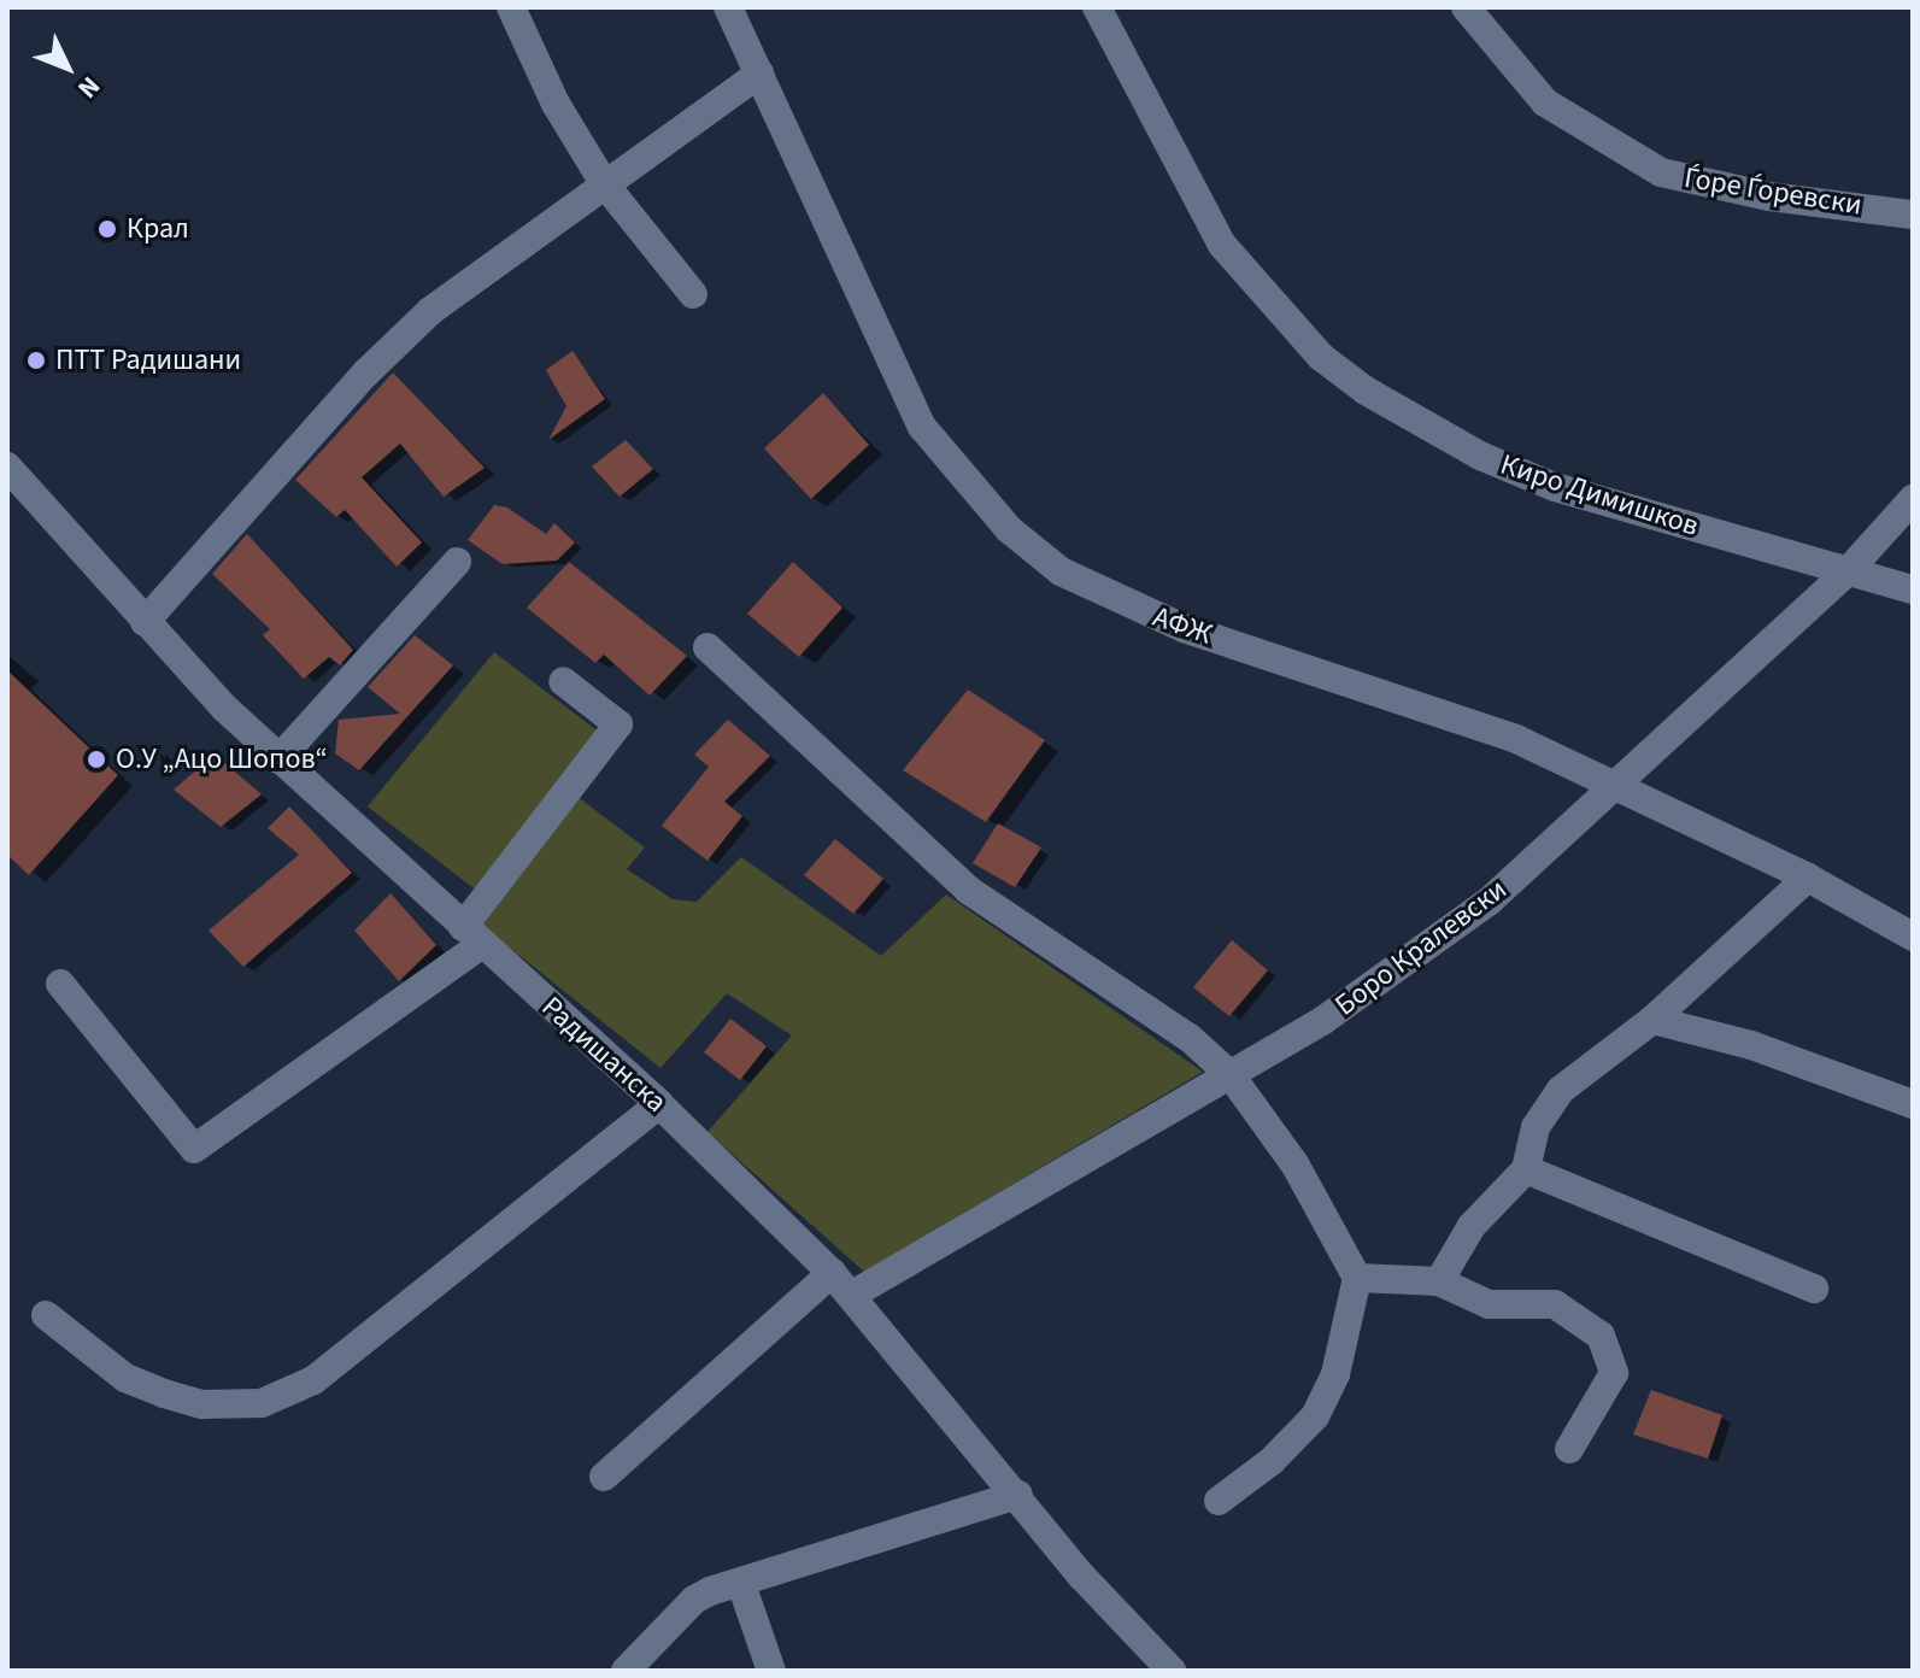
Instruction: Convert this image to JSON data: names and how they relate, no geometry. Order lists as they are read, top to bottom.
{
  "streets": {
    "street": [
      "Ѓоре Ѓоревски",
      "Киро Димишков",
      "АФЖ",
      "Боро Кралевски",
      "Радишанска"
    ]
  },
  "crossings": [
    ["Киро Димишков", "Боро Кралевски"],
    ["АФЖ", "Боро Кралевски"],
    ["Боро Кралевски", "Радишанска"]
  ],
  "places": ["Крал", "ПТТ Радишани", "О.У „Ацо Шопов“"],
  "north": "bottom right"
}
